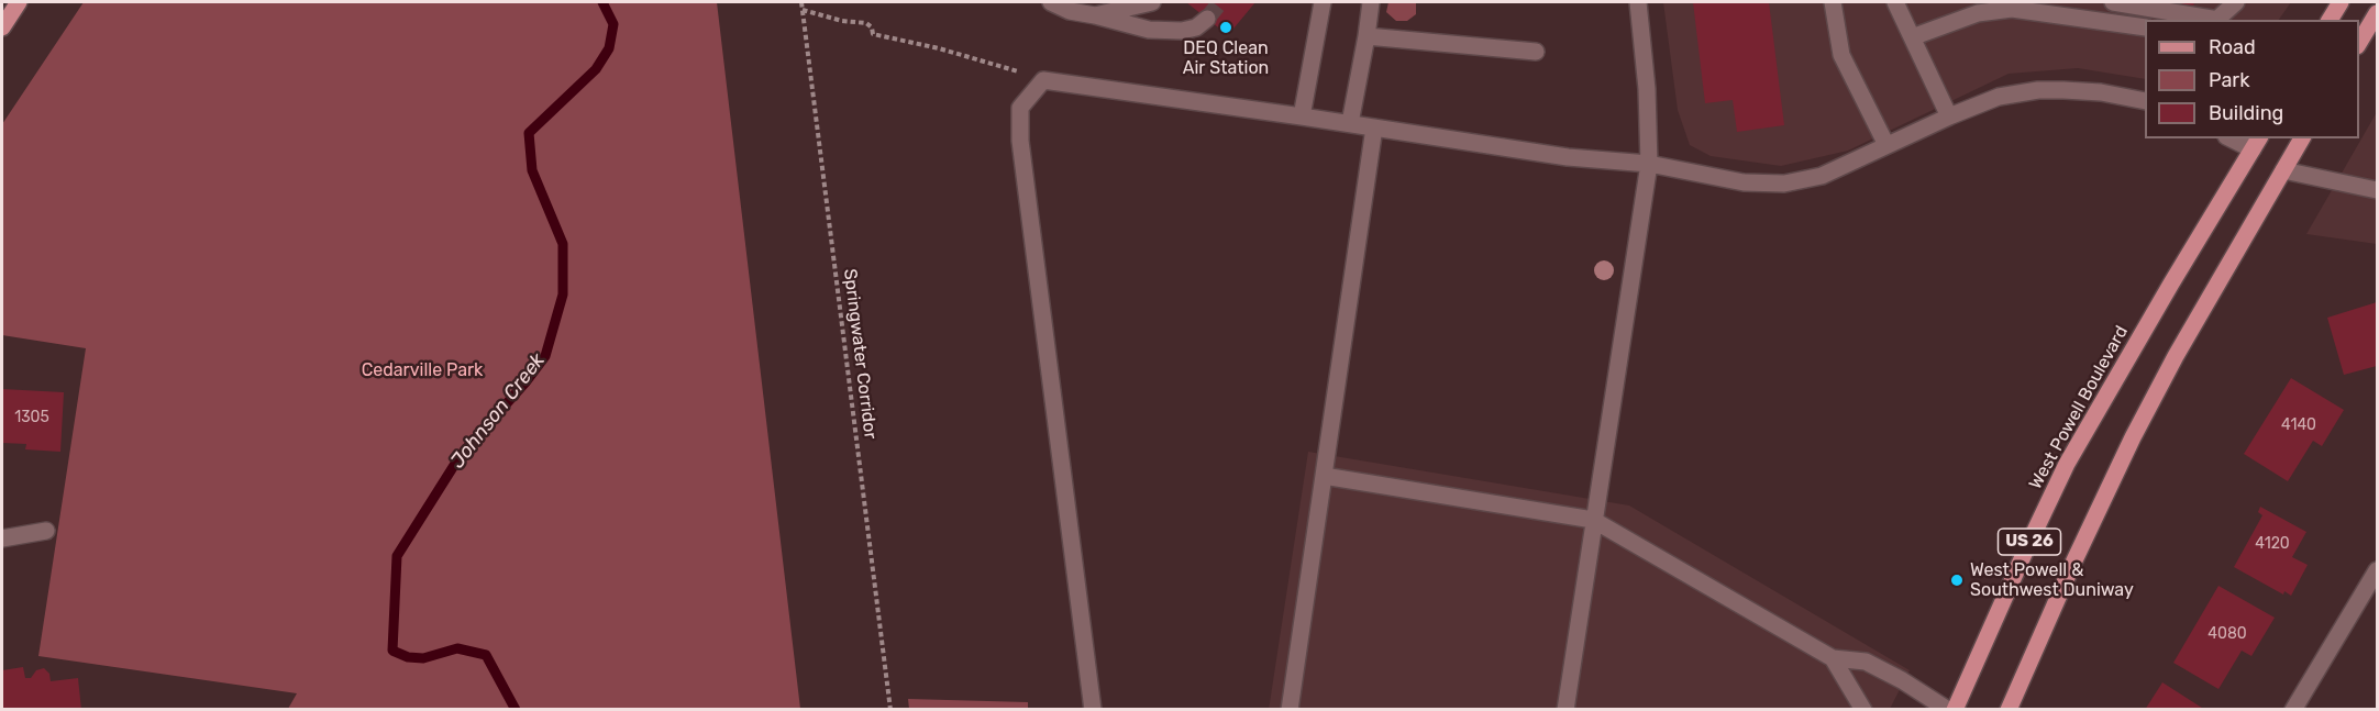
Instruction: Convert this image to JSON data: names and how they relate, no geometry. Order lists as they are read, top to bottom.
{
  "streets": {
    "main road": ["West Powell Boulevard", "US 26"],
    "path": ["Springwater Corridor"]
  },
  "water": ["Johnson Creek"],
  "parks": ["Cedarville Park"],
  "places": ["DEQ Clean Air Station", "West Powell & Southwest Duniway"],
  "house_numbers": [
    "1305",
    "4140",
    "4120",
    "4080"
  ],
  "legend": ["Road", "Park", "Building"]
}
